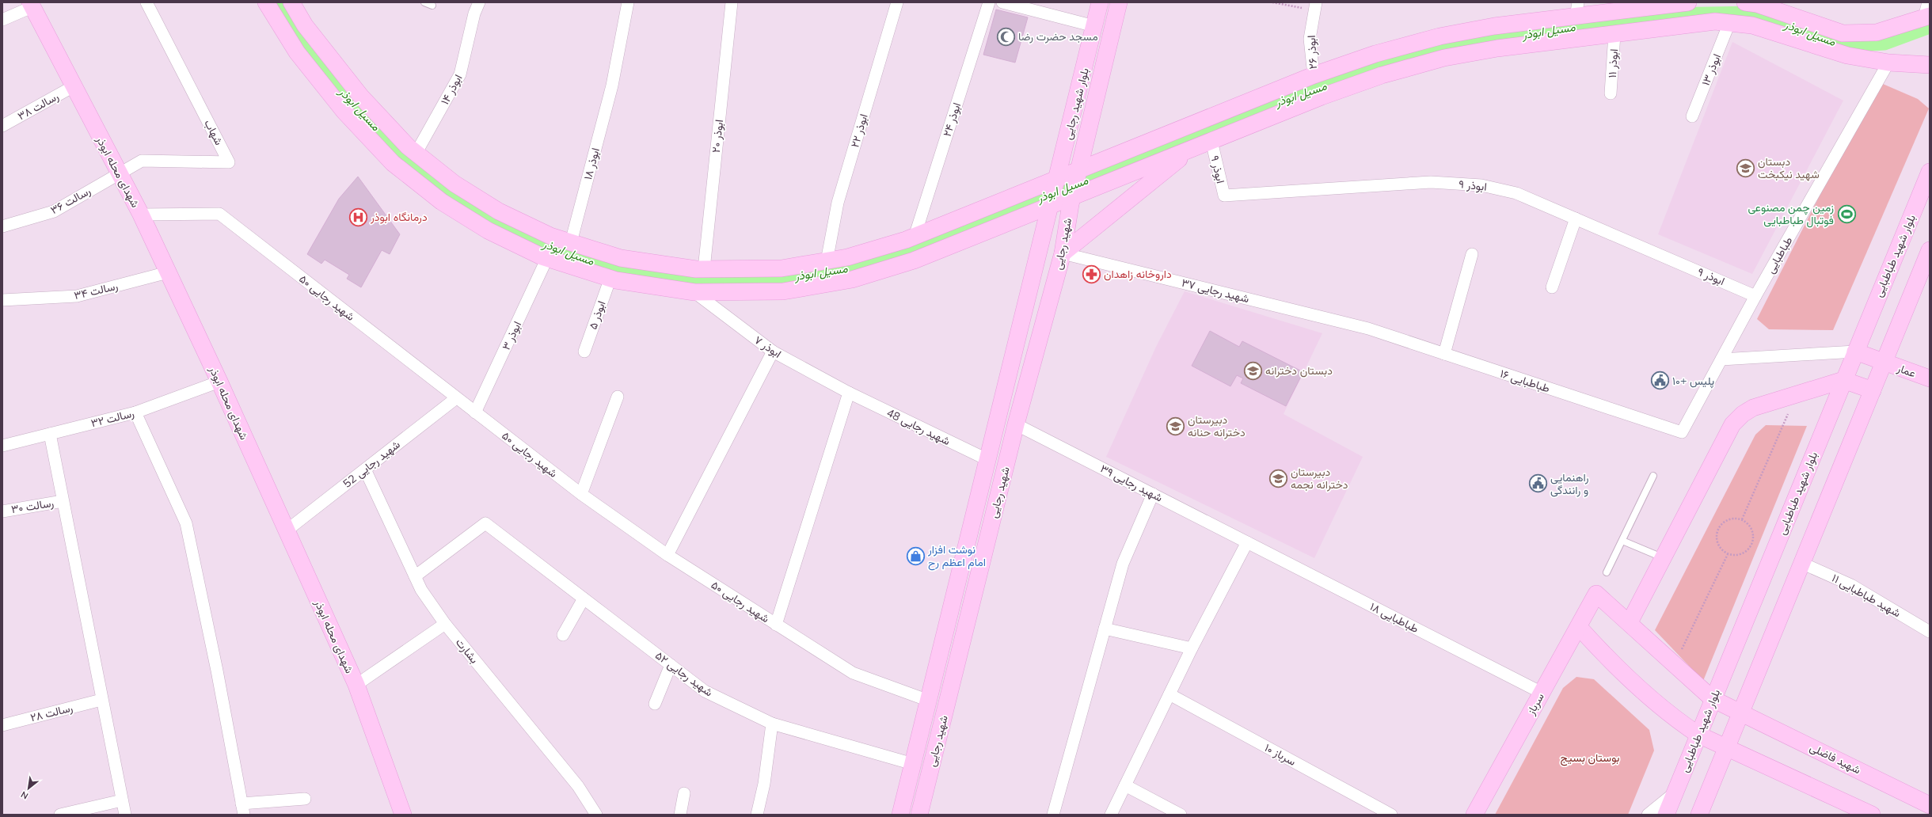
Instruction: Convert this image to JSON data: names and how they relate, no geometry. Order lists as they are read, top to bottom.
{
  "streets": {
    "street": [
      "ابوذر ۲۶",
      "ابوذر ۱۱",
      "ابوذر ۱۳",
      "ابوذر ۱۴",
      "بلوار شهید رجایی",
      "رسالت ۳۸",
      "ابوذر ۲۴",
      "ابوذر ۲۲",
      "شهاب",
      "ابوذر ۲۰",
      "ابوذر ۱۸",
      "ابوذر ۹",
      "شهدای محله ابوذر",
      "رسالت ۳۶",
      "شهید رجایی",
      "طباطبایی",
      "بلوار شهید طباطبایی",
      "رسالت ۳۴",
      "شهید رجایی ۳۷",
      "شهید رجایی ۵۰",
      "ابوذر ۵",
      "ابوذر ۳",
      "ابوذر ۷",
      "عمار",
      "طباطبایی ۱۶",
      "رسالت ۳۲",
      "شهید رجایی 48",
      "شهید رجایی 52",
      "شهید رجایی ۳۹",
      "رسالت ۳۰",
      "شهید طباطبایی ۱۱",
      "طباطبایی ۱۸",
      "بشارت",
      "شهید رجایی ۵۲",
      "سرباز",
      "رسالت ۲۸",
      "سرباز ۱۰",
      "شهید فاضلی"
    ]
  },
  "crossings": [
    ["بلوار شهید رجایی", "شهید رجایی"],
    ["رسالت ۳۸", "شهدای محله ابوذر"],
    ["شهاب", "شهدای محله ابوذر"],
    ["شهاب", "رسالت ۳۶"],
    ["ابوذر ۹", "طباطبایی"],
    ["شهدای محله ابوذر", "رسالت ۳۶"],
    ["شهدای محله ابوذر", "رسالت ۳۴"],
    ["شهدای محله ابوذر", "شهید رجایی ۵۰"],
    ["شهدای محله ابوذر", "رسالت ۳۲"],
    ["شهدای محله ابوذر", "شهید رجایی 52"],
    ["شهید رجایی", "شهید رجایی ۳۷"],
    ["شهید رجایی", "شهید رجایی ۵۰"],
    ["شهید رجایی", "شهید رجایی 48"],
    ["شهید رجایی", "شهید رجایی ۳۹"],
    ["شهید رجایی", "شهید رجایی ۵۲"],
    ["طباطبایی", "طباطبایی ۱۶"],
    ["بلوار شهید طباطبایی", "عمار"],
    ["بلوار شهید طباطبایی", "شهید فاضلی"],
    ["شهید رجایی ۳۷", "طباطبایی ۱۶"],
    ["شهید رجایی ۵۰", "ابوذر ۳"],
    ["شهید رجایی ۵۰", "شهید رجایی 52"],
    ["ابوذر ۷", "شهید رجایی 48"],
    ["شهید رجایی 52", "بشارت"],
    ["شهید رجایی ۳۹", "طباطبایی ۱۸"],
    ["طباطبایی ۱۸", "سرباز"],
    ["بشارت", "شهید رجایی ۵۲"],
    ["سرباز", "شهید فاضلی"]
  ],
  "water": ["مسیل ابوذر"],
  "parks": ["بوستان بسیج"],
  "places": {
    "mosque": ["مسجد حضرت رضا"],
    "school or university": [
      "دبستان شهید نیکبخت",
      "دبستان دخترانه",
      "دبیرستان دخترانه حنانه",
      "دبیرستان دخترانه نجمه"
    ],
    "sports": ["زمین چمن مصنوعی فوتبال طباطبایی"],
    "hospital": ["درمانگاه ابوذر"],
    "pharmacy": ["داروخانه زاهدان"],
    "public building": ["پلیس +۱۰", "راهنمایی و رانندگی"],
    "shop": ["نوشت افزار امام اعظم رح"]
  },
  "north": "bottom left"
}
